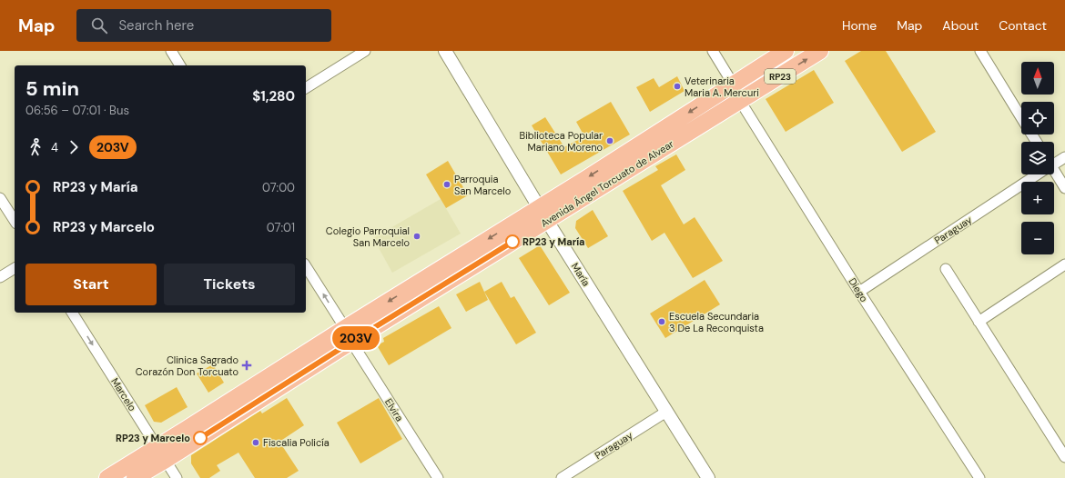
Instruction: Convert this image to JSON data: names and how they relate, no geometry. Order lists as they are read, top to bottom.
{
  "streets": {
    "main road": ["RP23", "Avenida Ángel Torcuato de Alvear"],
    "street": [
      "Paraguay",
      "María",
      "Diego",
      "Marcelo",
      "Elvira"
    ]
  },
  "crossings": [
    ["Avenida Ángel Torcuato de Alvear", "María"],
    ["Avenida Ángel Torcuato de Alvear", "Diego"],
    ["Avenida Ángel Torcuato de Alvear", "Marcelo"],
    ["Avenida Ángel Torcuato de Alvear", "Elvira"],
    ["Paraguay", "María"],
    ["Paraguay", "Diego"]
  ],
  "one_way": ["Marcelo"],
  "places": {
    "other": [
      "Veterinaria Maria A. Mercuri",
      "Biblioteca Popular Mariano Moreno",
      "Parroquia San Marcelo",
      "Colegio Parroquial San Marcelo",
      "RP23 y María",
      "Escuela Secundaria 3 De La Reconquista",
      "RP23 y Marcelo",
      "Fiscalia Policía"
    ],
    "health": ["Clinica Sagrado Corazón Don Torcuato"]
  },
  "lines": ["bus line 203V"],
  "north": "top",
  "page": {
    "header": "Map",
    "search": "Search here",
    "nav": [
      "Home",
      "Map",
      "About",
      "Contact"
    ],
    "on_map": "203V",
    "map_buttons": ["+", "−"],
    "heading": ["5 min", "06:56 – 07:01 · Bus", "$1,280"],
    "legs": ["4", "203V"],
    "list": [
      {
        "name": "RP23 y María",
        "value": "07:00"
      },
      {
        "name": "RP23 y Marcelo",
        "value": "07:01"
      }
    ],
    "buttons": ["Start", "Tickets"]
  }
}
